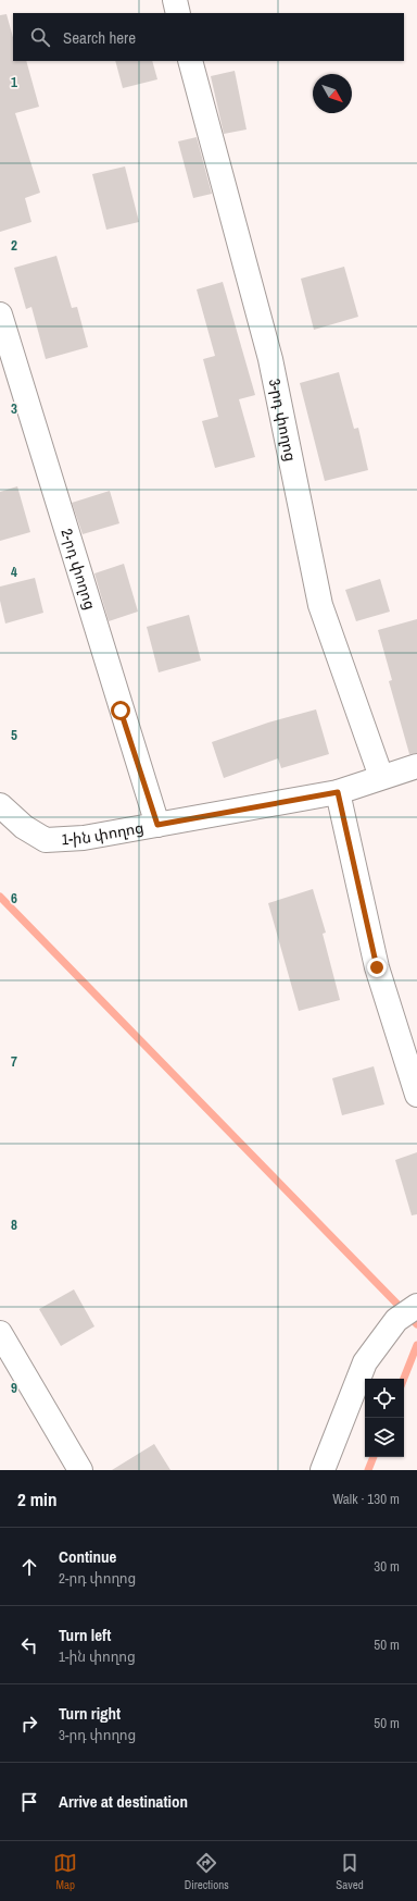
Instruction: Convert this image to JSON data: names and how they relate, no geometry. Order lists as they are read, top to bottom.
{
  "streets": {
    "street": ["3-րդ փողոց", "2-րդ փողոց", "1-ին փողոց"]
  },
  "crossings": [
    ["3-րդ փողոց", "1-ին փողոց"],
    ["2-րդ փողոց", "1-ին փողոց"]
  ],
  "north": "bottom right",
  "page": {
    "search": "Search here",
    "heading": ["2 min", "Walk · 130 m"],
    "list": [
      ["Continue", "2-րդ փողոց", "30 m"],
      ["Turn left", "1-ին փողոց", "50 m"],
      ["Turn right", "3-րդ փողոց", "50 m"],
      "Arrive at destination"
    ],
    "nav": ["Map", "Directions", "Saved"]
  },
  "grid": {
    "rows": [
      "1",
      "2",
      "3",
      "4",
      "5",
      "6",
      "7",
      "8",
      "9"
    ]
  }
}
